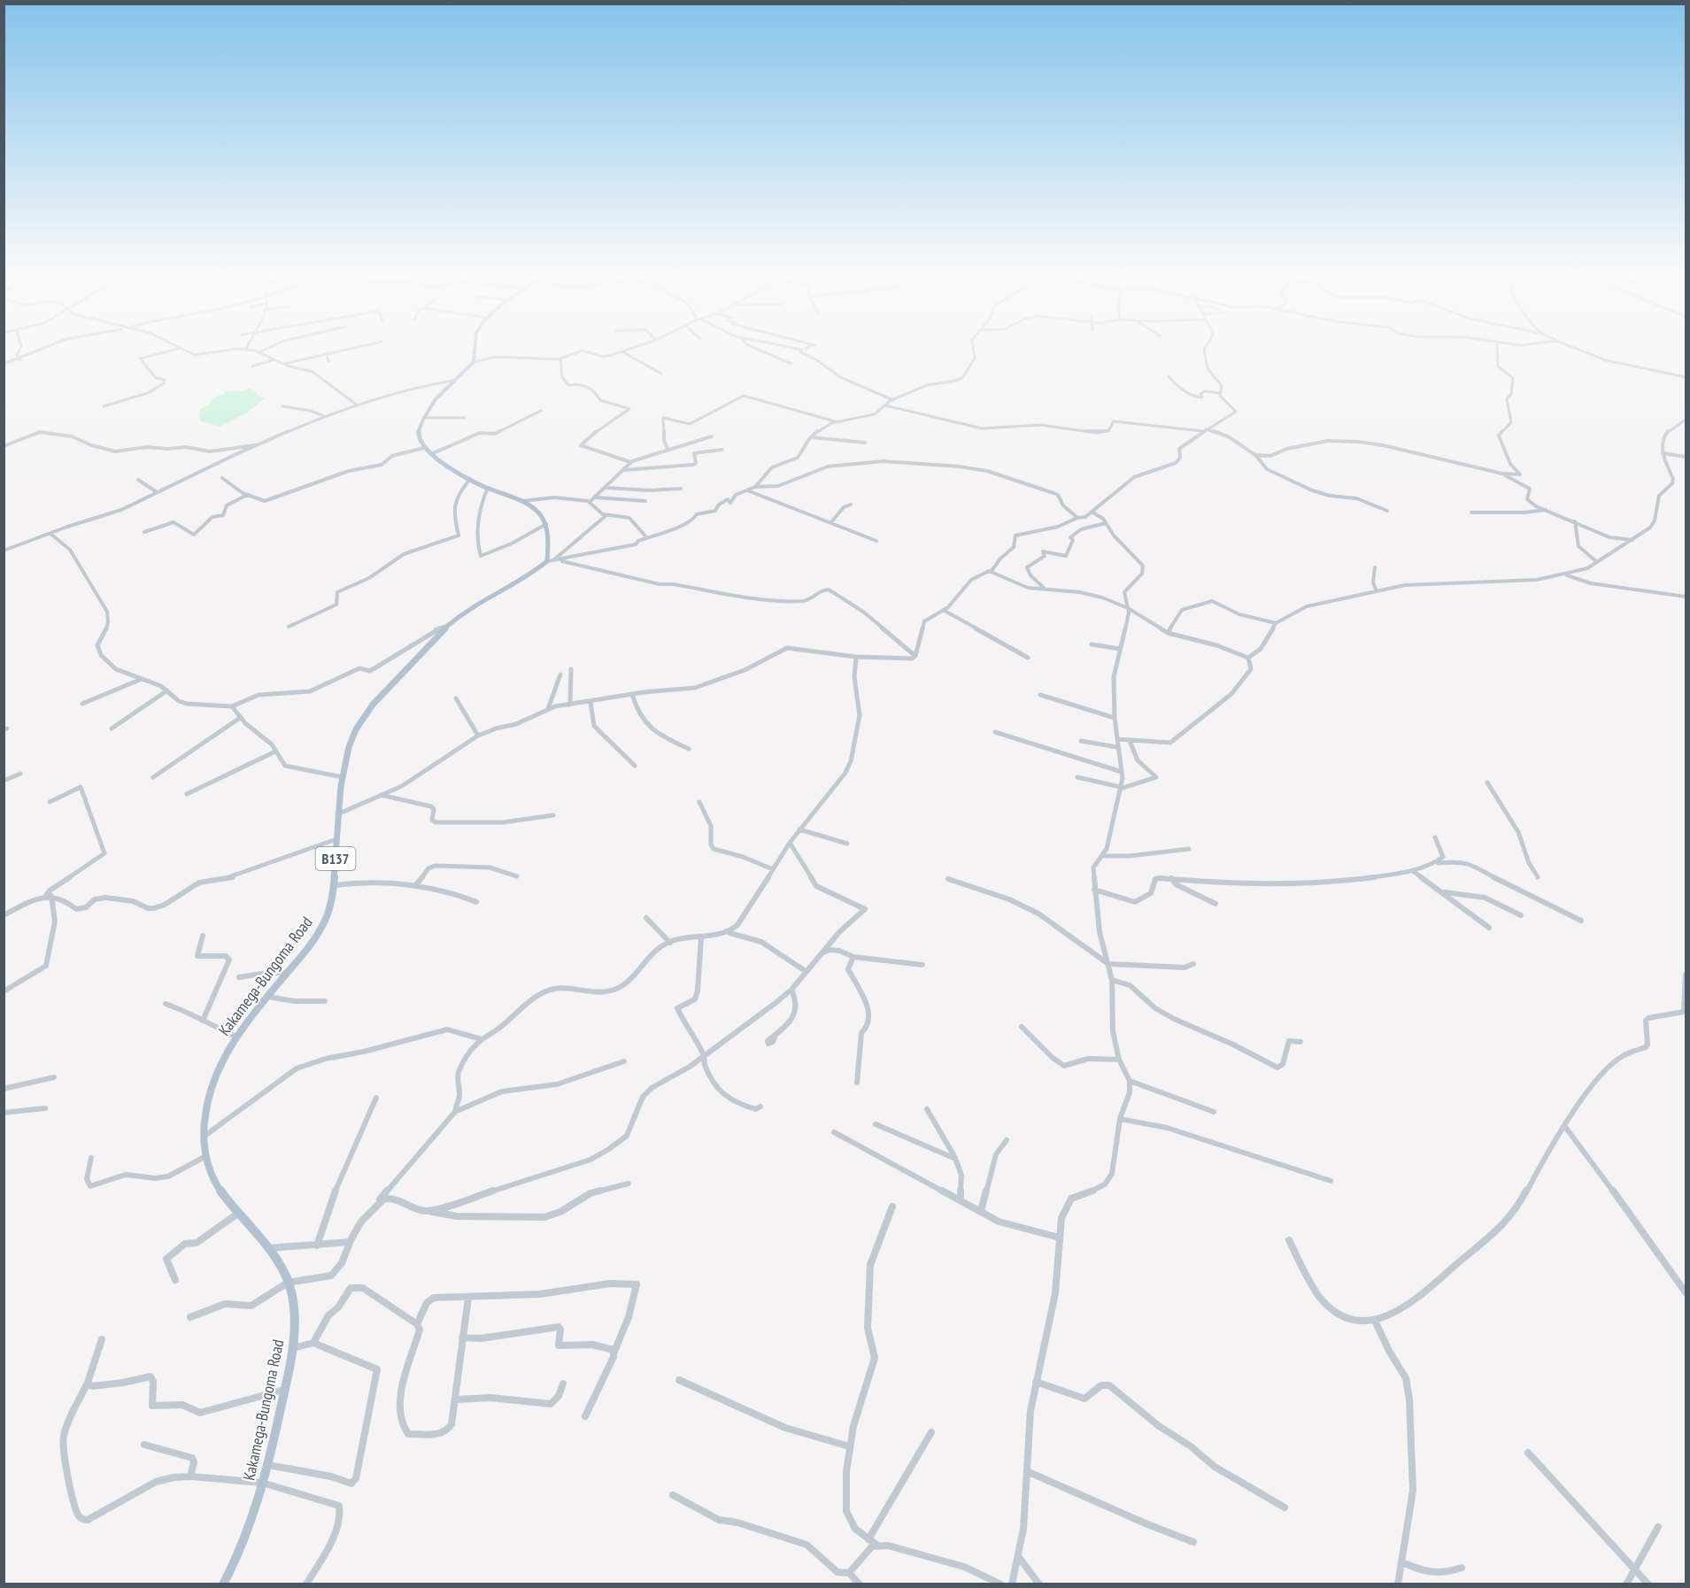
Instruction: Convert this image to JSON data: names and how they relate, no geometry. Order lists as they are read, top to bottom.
{
  "streets": {
    "main road": ["B137", "Kakamega-Bungoma Road"]
  }
}
